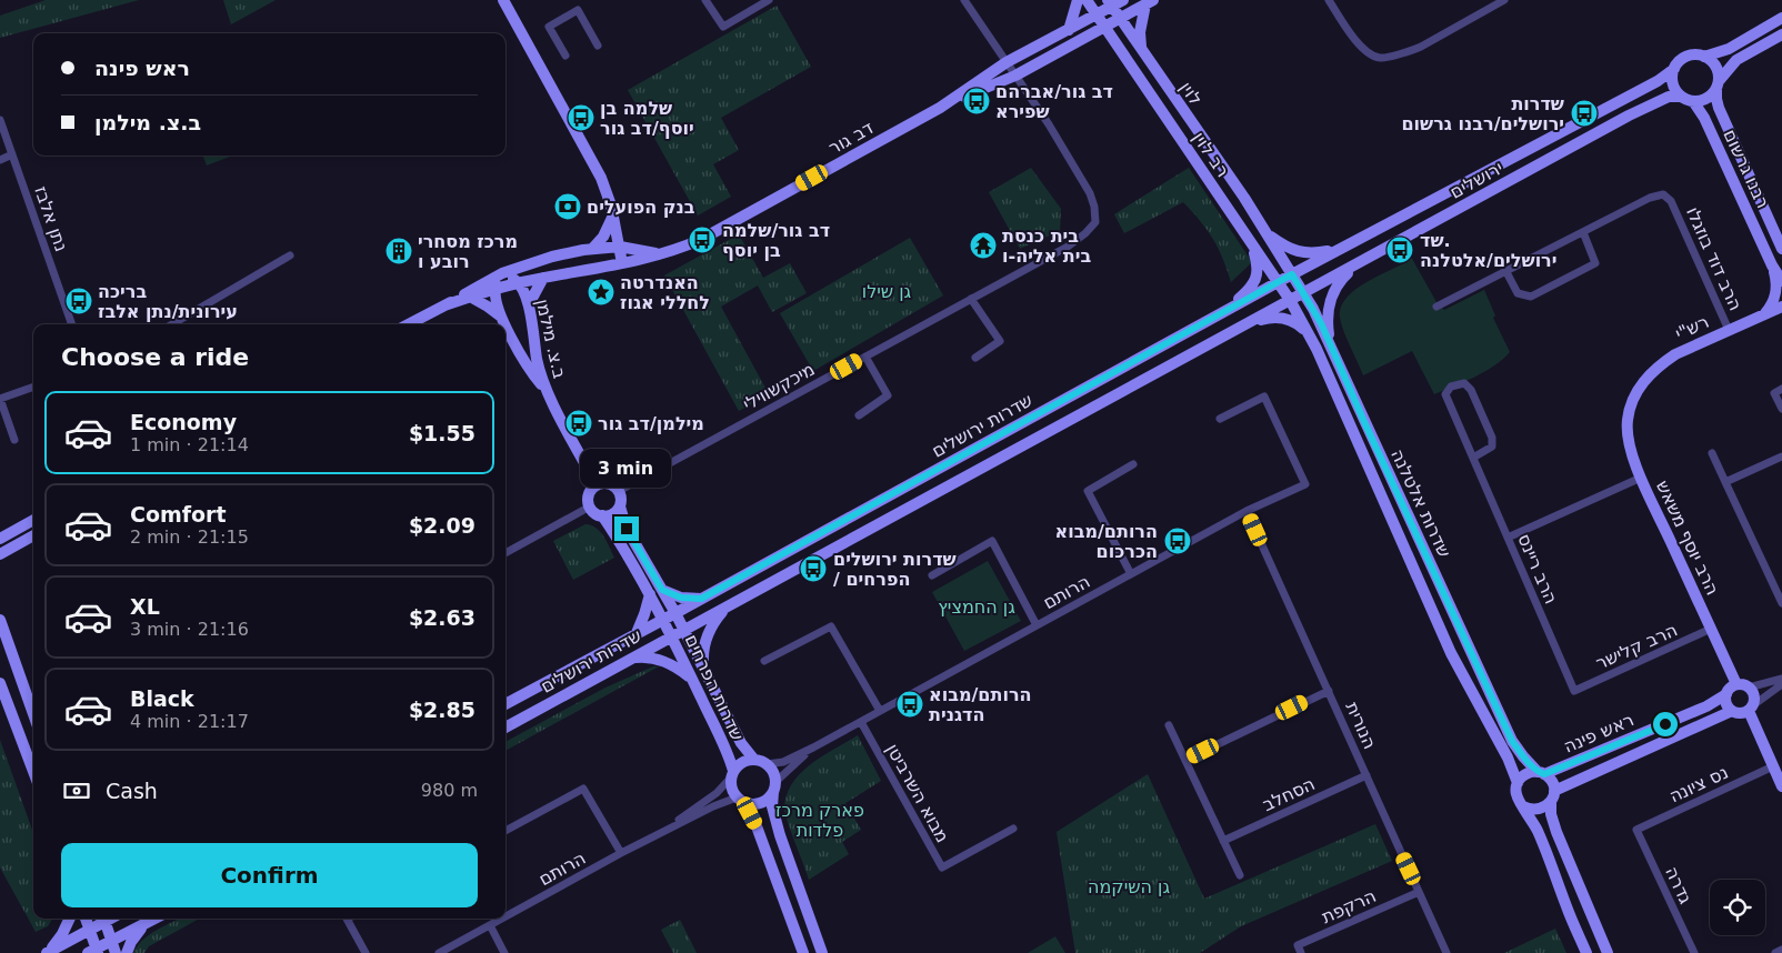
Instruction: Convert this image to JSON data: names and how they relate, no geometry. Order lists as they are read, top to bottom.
{
  "streets": {
    "main road": [
      "לוין",
      "דב גור",
      "רב לוין",
      "רבנו גרשום",
      "ירושלים",
      "רש\"י",
      "ב.צ. מילמן",
      "שדרות ירושלים",
      "שדרות אלטלנה",
      "הרב יוסף משאש",
      "שדרות הפרחים",
      "ראש פינה"
    ],
    "street": [
      "נתן אלבז",
      "הרב דוד בוזגלו",
      "מיכקשווילי",
      "הרב ריינס",
      "הרותם",
      "הרב קלישר",
      "הנורית",
      "נס ציונה",
      "מבוא השרביטן",
      "הסחלב",
      "גדרה",
      "הרקפת"
    ]
  },
  "crossings": [
    ["לוין", "דב גור"],
    ["לוין", "שדרות ירושלים"],
    ["לוין", "שדרות אלטלנה"],
    ["דב גור", "רב לוין"],
    ["דב גור", "ב.צ. מילמן"],
    ["דב גור", "מיכקשווילי"],
    ["רב לוין", "ירושלים"],
    ["רב לוין", "שדרות ירושלים"],
    ["רב לוין", "שדרות אלטלנה"],
    ["רבנו גרשום", "ירושלים"],
    ["ירושלים", "שדרות ירושלים"],
    ["ירושלים", "שדרות אלטלנה"],
    ["הרב דוד בוזגלו", "רש\"י"],
    ["רש\"י", "הרב יוסף משאש"],
    ["שדרות ירושלים", "שדרות אלטלנה"],
    ["שדרות ירושלים", "שדרות הפרחים"],
    ["שדרות אלטלנה", "ראש פינה"],
    ["הרב יוסף משאש", "הרב קלישר"],
    ["הרב יוסף משאש", "ראש פינה"],
    ["הרב יוסף משאש", "נס ציונה"],
    ["הרב ריינס", "הרב קלישר"],
    ["הרותם", "שדרות הפרחים"],
    ["הרותם", "הנורית"],
    ["הרותם", "מבוא השרביטן"],
    ["הנורית", "הסחלב"],
    ["הנורית", "הרקפת"],
    ["נס ציונה", "גדרה"]
  ],
  "parks": [
    "גן שילו",
    "גן החמציץ",
    "פארק מרכז פלדות",
    "גן השיקמה"
  ],
  "places": {
    "bus stop": [
      "דב גור/אברהם שפירא",
      "שדרות ירושלים/רבנו גרשום",
      "שלמה בן יוסף/דב גור",
      "דב גור/שלמה בן יוסף",
      "שד. ירושלים/אלטלנה",
      "בריכה עירונית/נתן אלבז",
      "מילמן/דב גור",
      "הרותם/מבוא הכרכום",
      "שדרות ירושלים / הפרחים",
      "הרותם/מבוא הדגנית"
    ],
    "bank": ["בנק הפועלים"],
    "temple": ["בית כנסת בית אליה-ו"],
    "building": ["מרכז מסחרי רובע ו"],
    "place": ["האנדרטה לחללי אגוז"]
  },
  "page": {
    "banner": ["ראש פינה", "ב.צ. מילמן"],
    "heading": "Choose a ride",
    "list": [
      {
        "name": "Economy",
        "note": "1 min · 21:14",
        "value": "$1.55"
      },
      {
        "name": "Comfort",
        "note": "2 min · 21:15",
        "value": "$2.09"
      },
      {
        "name": "XL",
        "note": "3 min · 21:16",
        "value": "$2.63"
      },
      {
        "name": "Black",
        "note": "4 min · 21:17",
        "value": "$2.85"
      }
    ],
    "bubble": "3 min",
    "pay": ["Cash", "980 m"],
    "buttons": "Confirm"
  }
}
